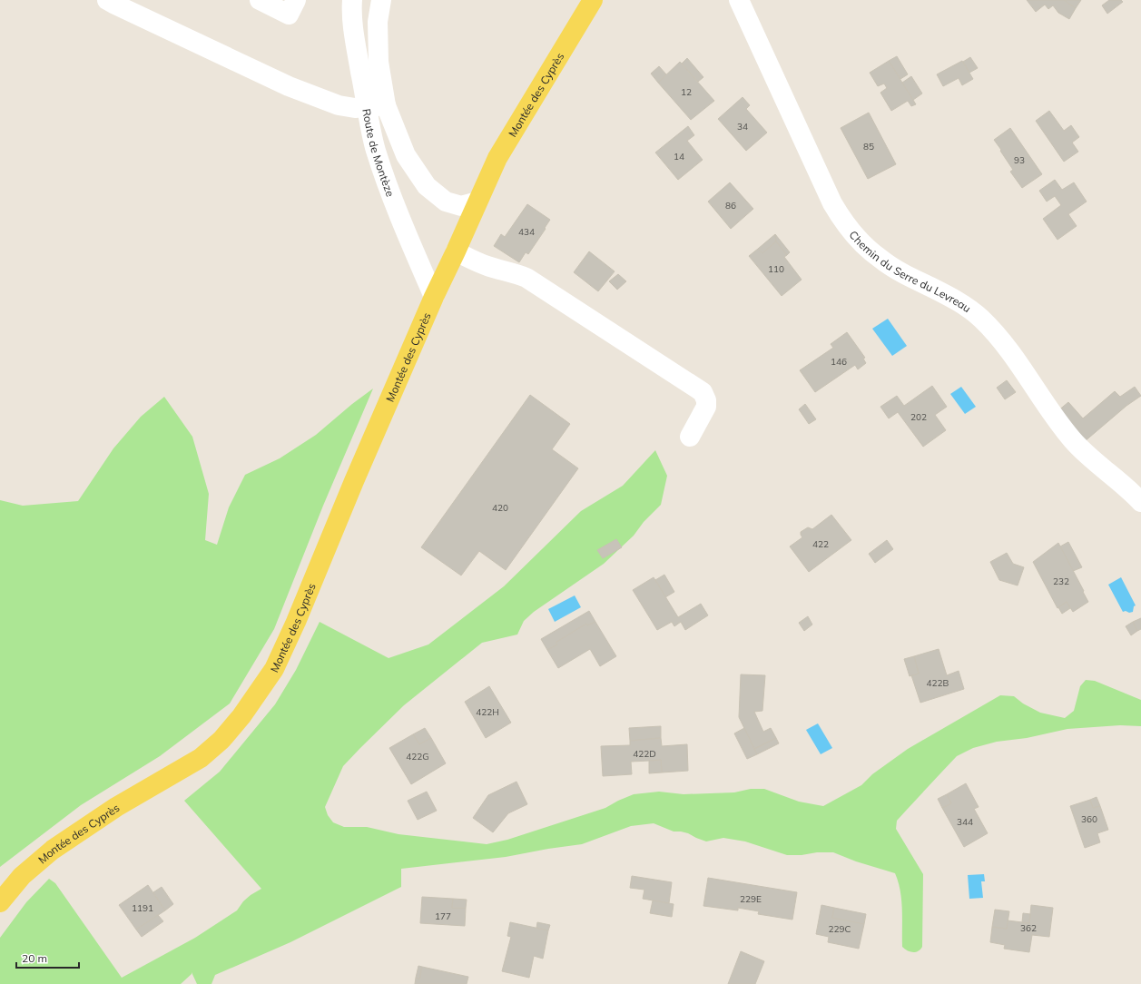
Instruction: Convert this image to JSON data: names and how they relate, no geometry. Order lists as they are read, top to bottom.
{
  "streets": {
    "main road": ["Montée des Cyprès"],
    "street": ["Route de Montèze", "Chemin du Serre du Levreau"]
  },
  "crossings": [
    ["Montée des Cyprès", "Route de Montèze"]
  ],
  "house_numbers": [
    "12",
    "34",
    "85",
    "14",
    "93",
    "86",
    "434",
    "110",
    "146",
    "202",
    "420",
    "422",
    "232",
    "422B",
    "422H",
    "422D",
    "422G",
    "360",
    "344",
    "229E",
    "1191",
    "177",
    "362",
    "229C"
  ],
  "scale_bar": "20 m"
}
